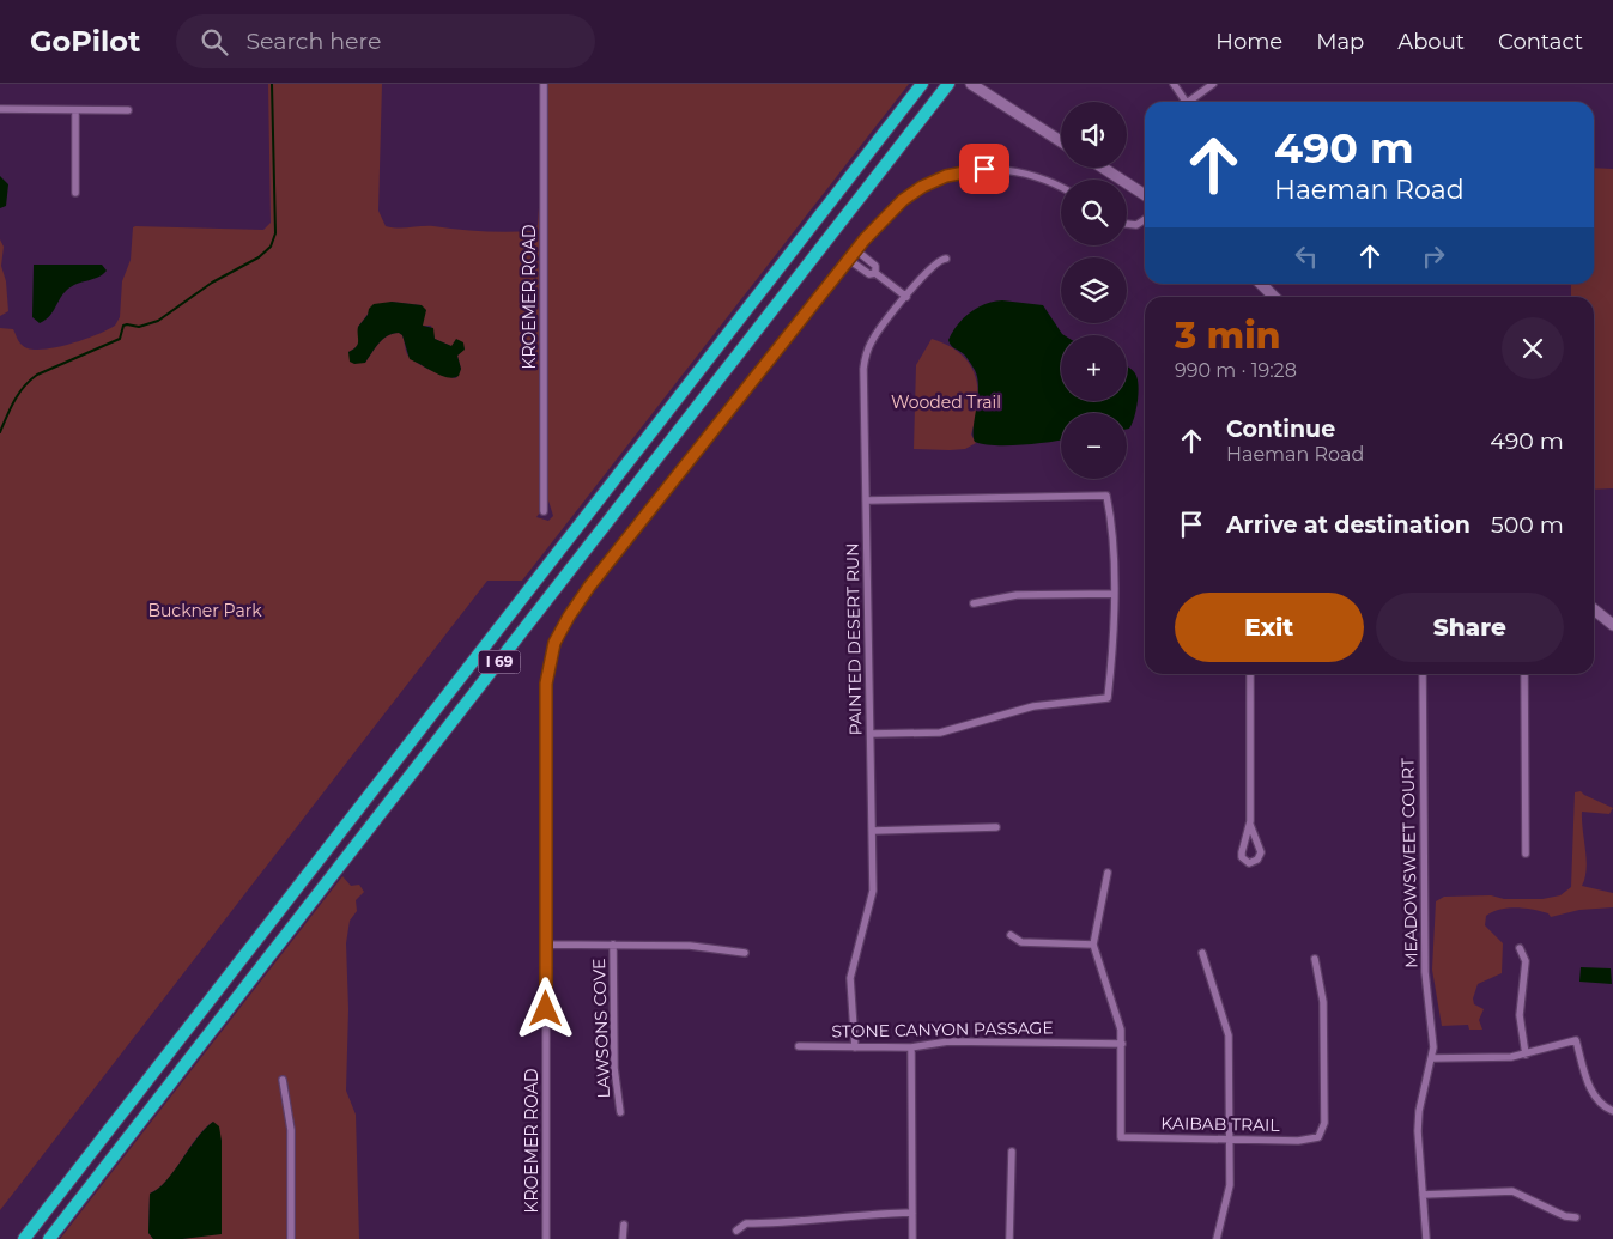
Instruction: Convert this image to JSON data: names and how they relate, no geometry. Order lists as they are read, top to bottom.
{
  "streets": {
    "highway": ["I 69"],
    "street": [
      "KROEMER ROAD",
      "PAINTED DESERT RUN",
      "MEADOWSWEET COURT",
      "LAWSONS COVE",
      "STONE CANYON PASSAGE",
      "KAIBAB TRAIL"
    ]
  },
  "crossings": [
    ["PAINTED DESERT RUN", "STONE CANYON PASSAGE"],
    ["STONE CANYON PASSAGE", "KAIBAB TRAIL"]
  ],
  "parks": ["Wooded Trail", "Buckner Park"],
  "page": {
    "header": "GoPilot",
    "search": "Search here",
    "nav": [
      "Home",
      "Map",
      "About",
      "Contact"
    ],
    "map_buttons": ["+", "−"],
    "turn": ["490 m", "Haeman Road"],
    "heading": ["3 min", "990 m · 19:28"],
    "list": [
      {
        "name": "Continue",
        "note": "Haeman Road",
        "value": "490 m"
      },
      {
        "name": "Arrive at destination",
        "value": "500 m"
      }
    ],
    "buttons": ["Exit", "Share"]
  }
}
